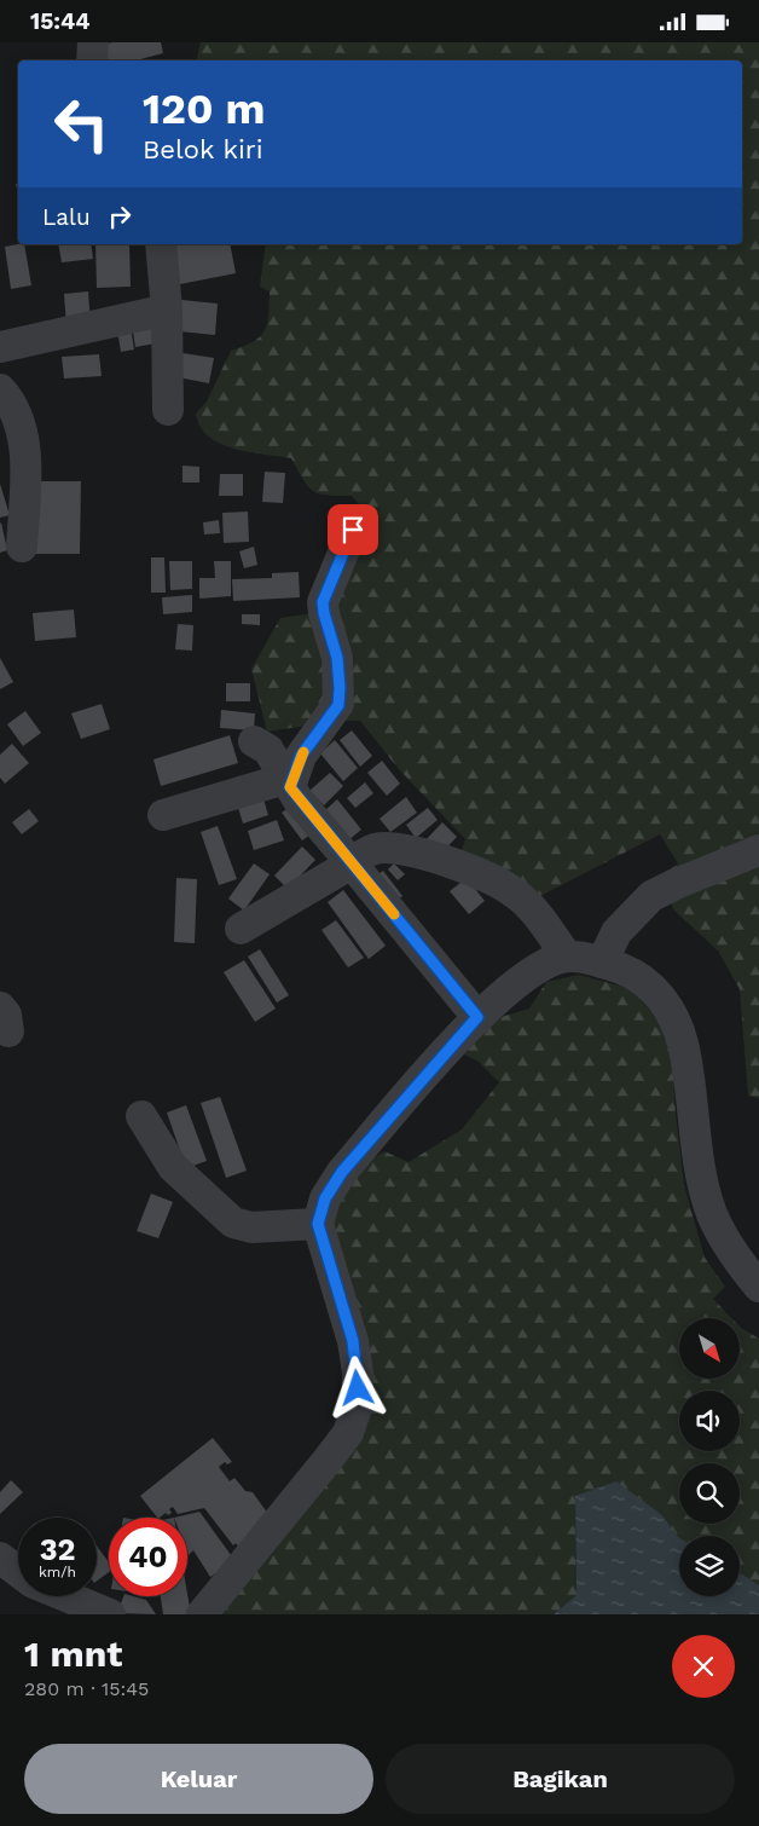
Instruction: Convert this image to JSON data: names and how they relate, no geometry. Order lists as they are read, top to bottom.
{
  "north": "bottom right",
  "page": {
    "status": "15:44",
    "turn": ["120 m", "Belok kiri"],
    "then": "Lalu",
    "speed": "32 km/h",
    "limit": "40",
    "heading": ["1 mnt", "280 m · 15:45"],
    "buttons": ["Keluar", "Bagikan"]
  }
}
